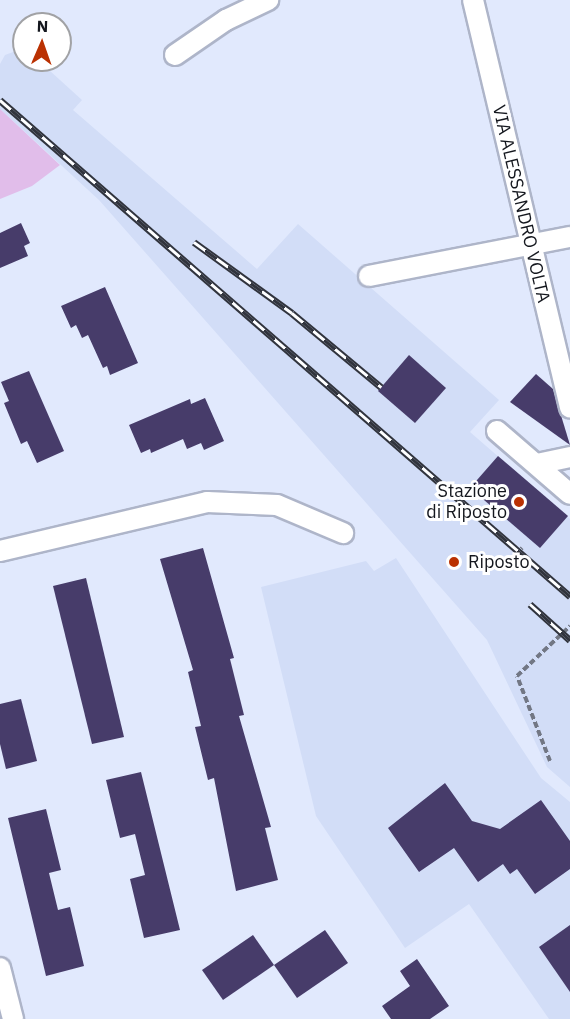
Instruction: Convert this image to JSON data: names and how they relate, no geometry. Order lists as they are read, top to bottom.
{
  "streets": {
    "street": ["VIA ALESSANDRO VOLTA"]
  },
  "places": ["Stazione di Riposto", "Riposto"],
  "north": "top"
}
